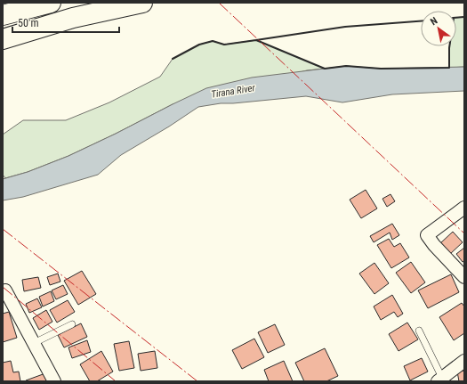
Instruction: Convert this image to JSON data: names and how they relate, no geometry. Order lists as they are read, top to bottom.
{
  "water": ["Tirana River"],
  "scale_bar": "50 m",
  "north": "top left"
}
